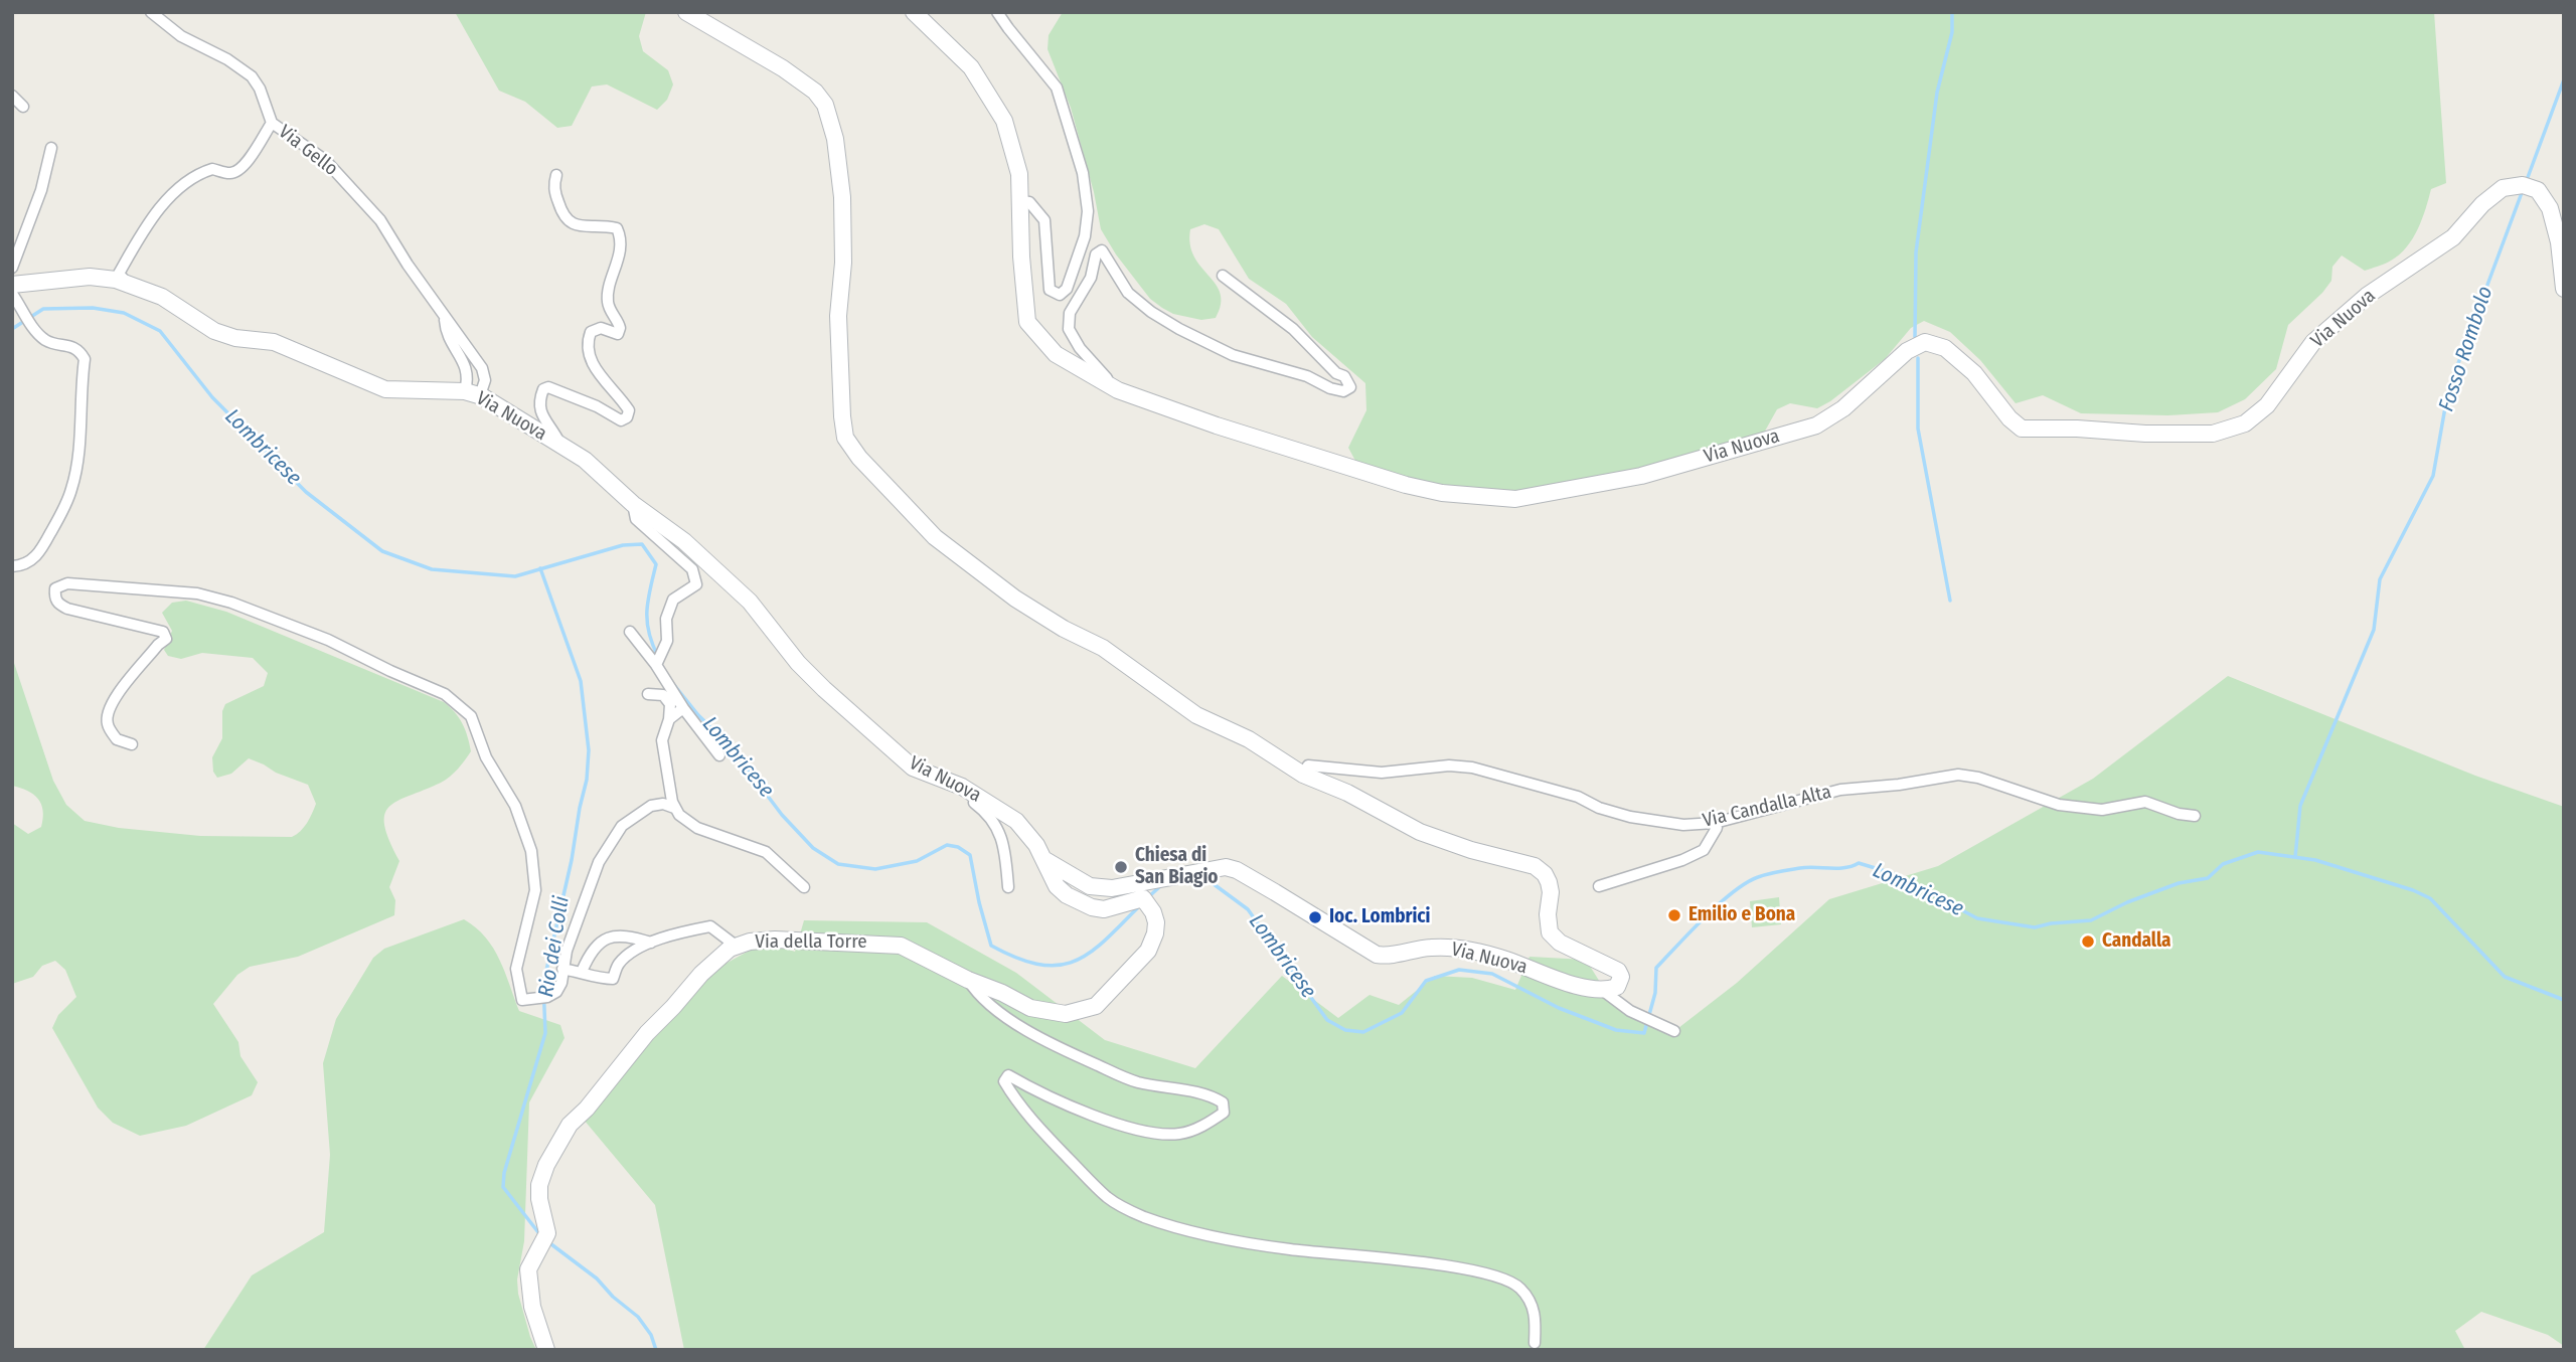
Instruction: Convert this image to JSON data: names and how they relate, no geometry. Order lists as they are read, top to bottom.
{
  "streets": {
    "street": [
      "Via Gello",
      "Via Nuova",
      "Via Candalla Alta",
      "Via della Torre"
    ]
  },
  "crossings": [
    ["Via Gello", "Via Nuova"],
    ["Via Nuova", "Via della Torre"]
  ],
  "water": ["Fosso Rombolo", "Lombricese", "Rio dei Colli"],
  "places": [
    "Chiesa di San Biagio",
    "Emilio e Bona",
    "Ioc. Lombrici",
    "Candalla"
  ]
}
